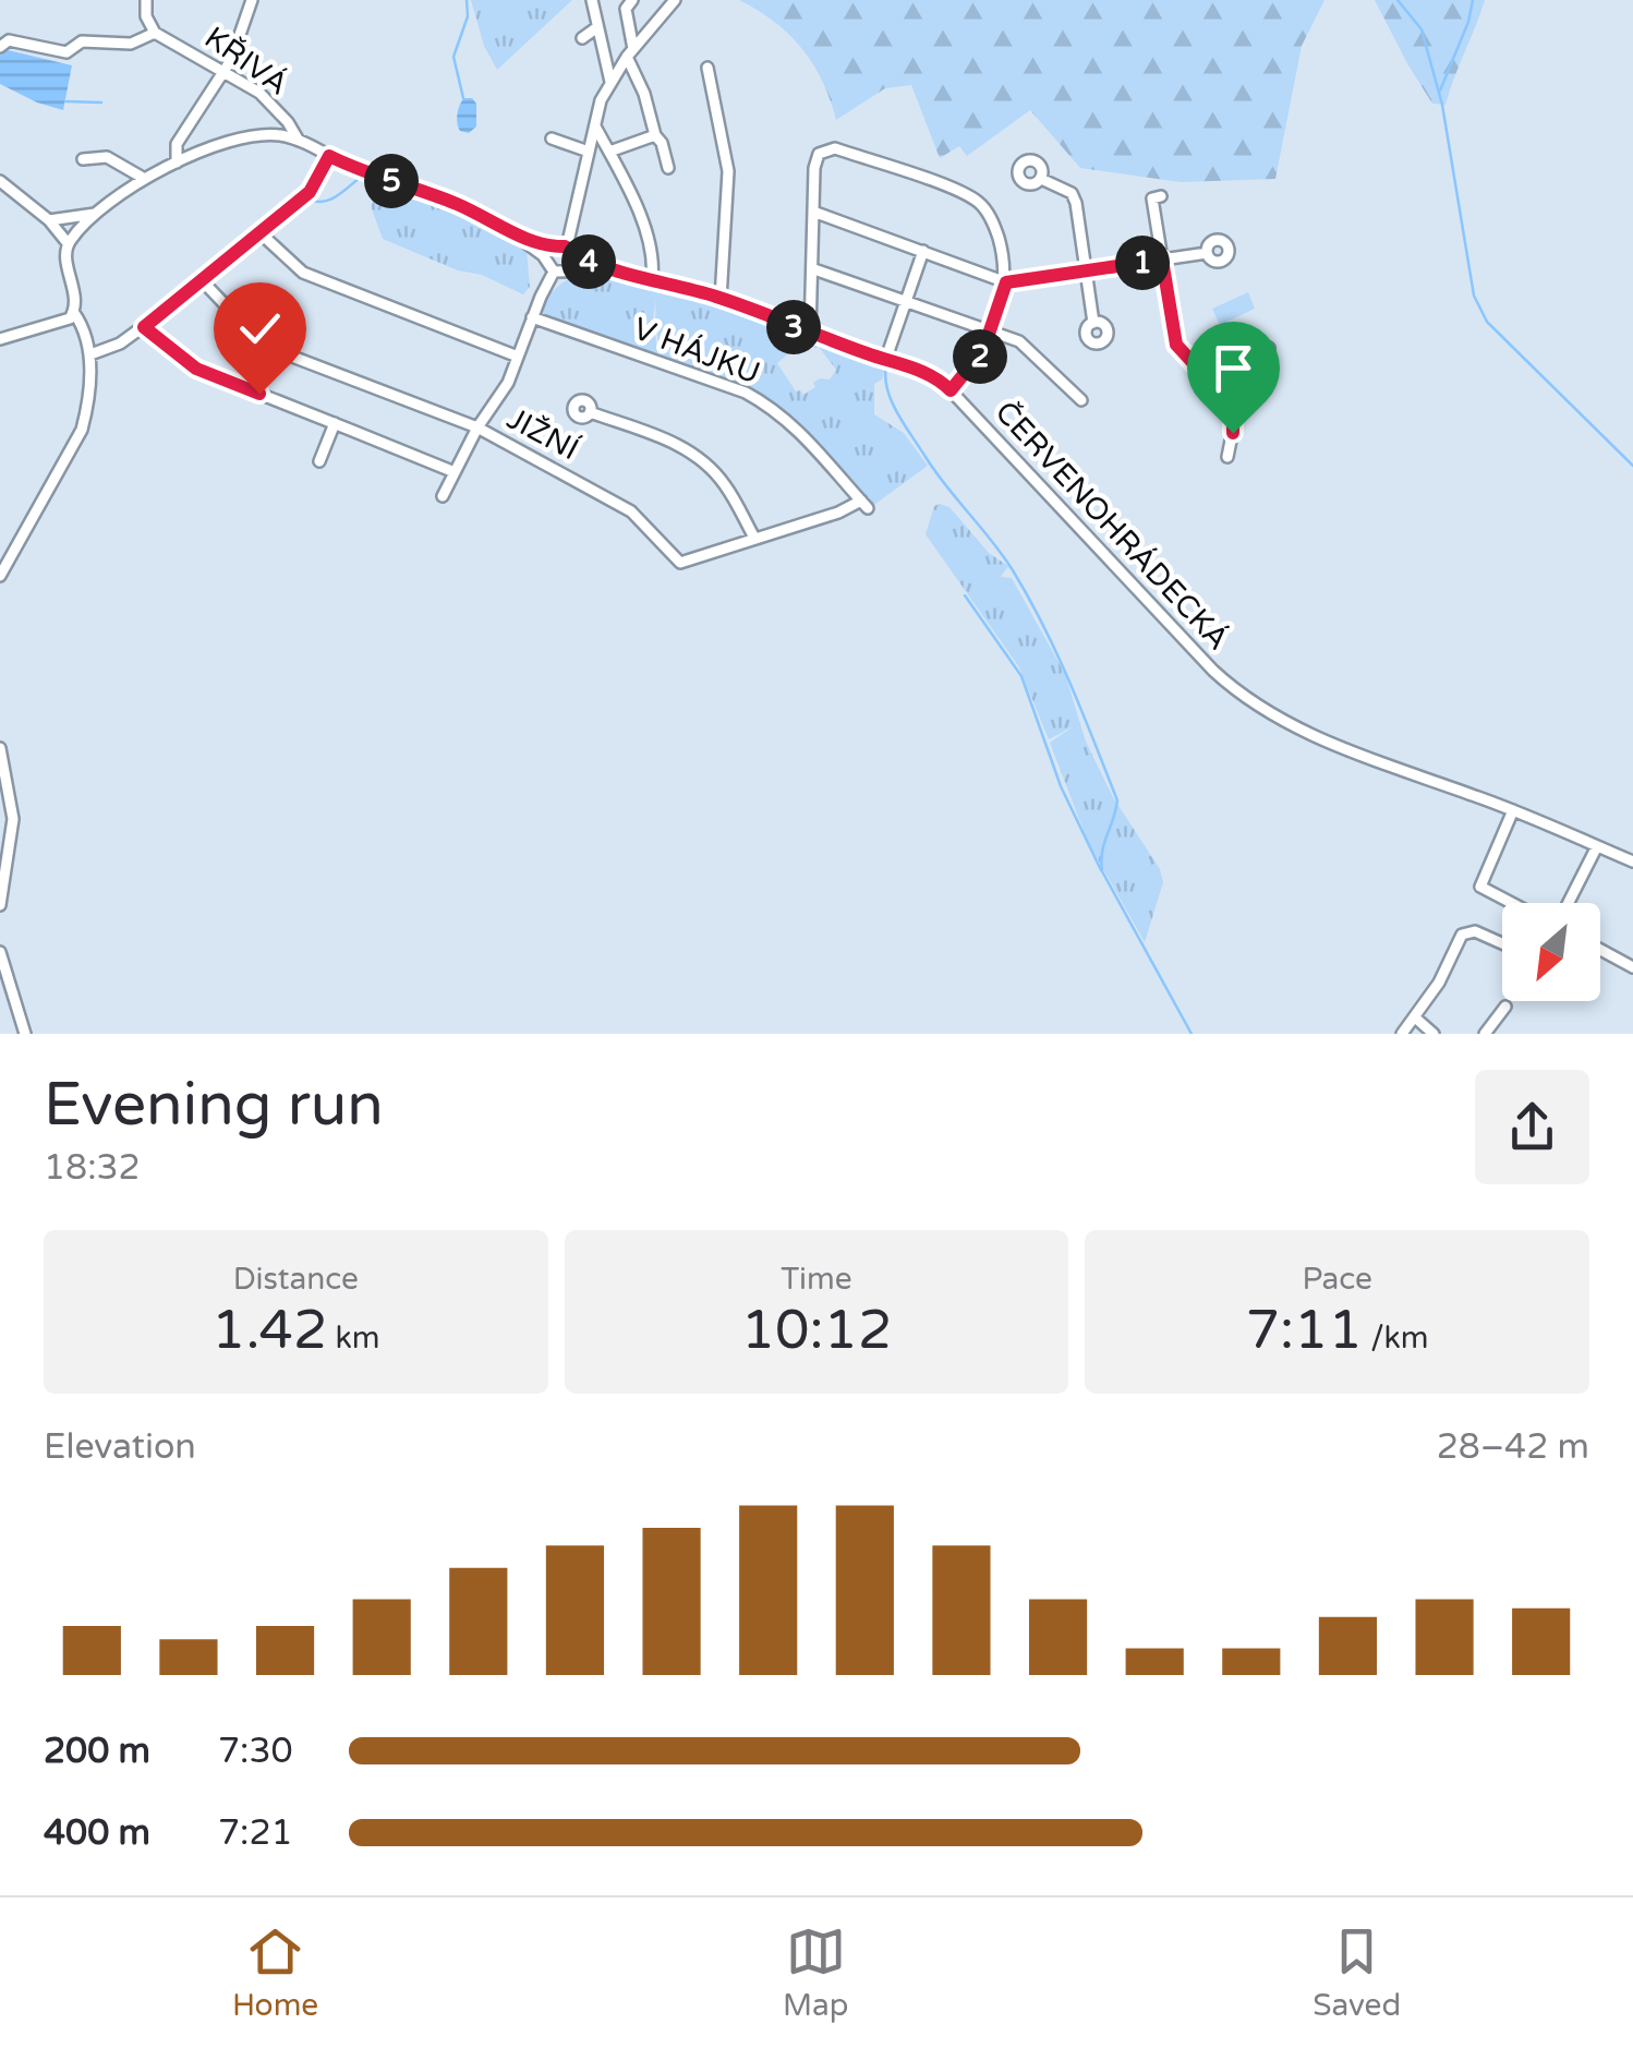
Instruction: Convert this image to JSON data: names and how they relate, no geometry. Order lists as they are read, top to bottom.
{
  "streets": {
    "street": [
      "KŘIVÁ",
      "V HÁJKU",
      "JIŽNÍ",
      "ČERVENOHRÁDECKÁ"
    ]
  },
  "crossings": [
    ["KŘIVÁ", "ČERVENOHRÁDECKÁ"],
    ["V HÁJKU", "JIŽNÍ"]
  ],
  "north": "bottom left",
  "page": {
    "pins": [
      "5",
      "4",
      "1",
      "3",
      "2"
    ],
    "heading": ["Evening run", "18:32"],
    "stats": [
      ["Distance", "1.42 km"],
      ["Time", "10:12"],
      ["Pace", "7:11 /km"]
    ],
    "chart": ["Elevation", "28–42 m"],
    "list": [
      {
        "name": "200 m",
        "note": "7:30"
      },
      {
        "name": "400 m",
        "note": "7:21"
      }
    ],
    "tabs": ["Home", "Map", "Saved"]
  }
}
